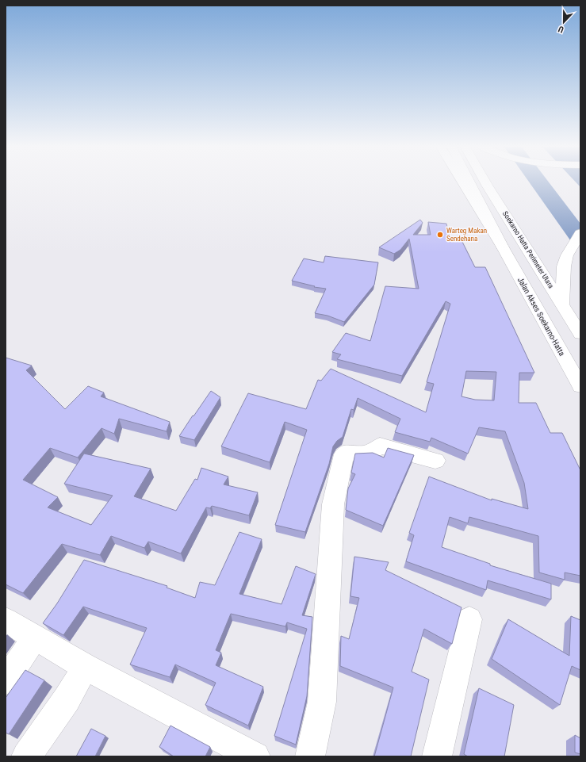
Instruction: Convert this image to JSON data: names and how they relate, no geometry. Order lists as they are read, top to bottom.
{
  "streets": {
    "main road": ["Soekarno Hatta Perimeter Utara", "Jalan Akses Soekarno-Hatta"]
  },
  "places": ["Warteg Makan Sendehana"],
  "north": "bottom"
}
